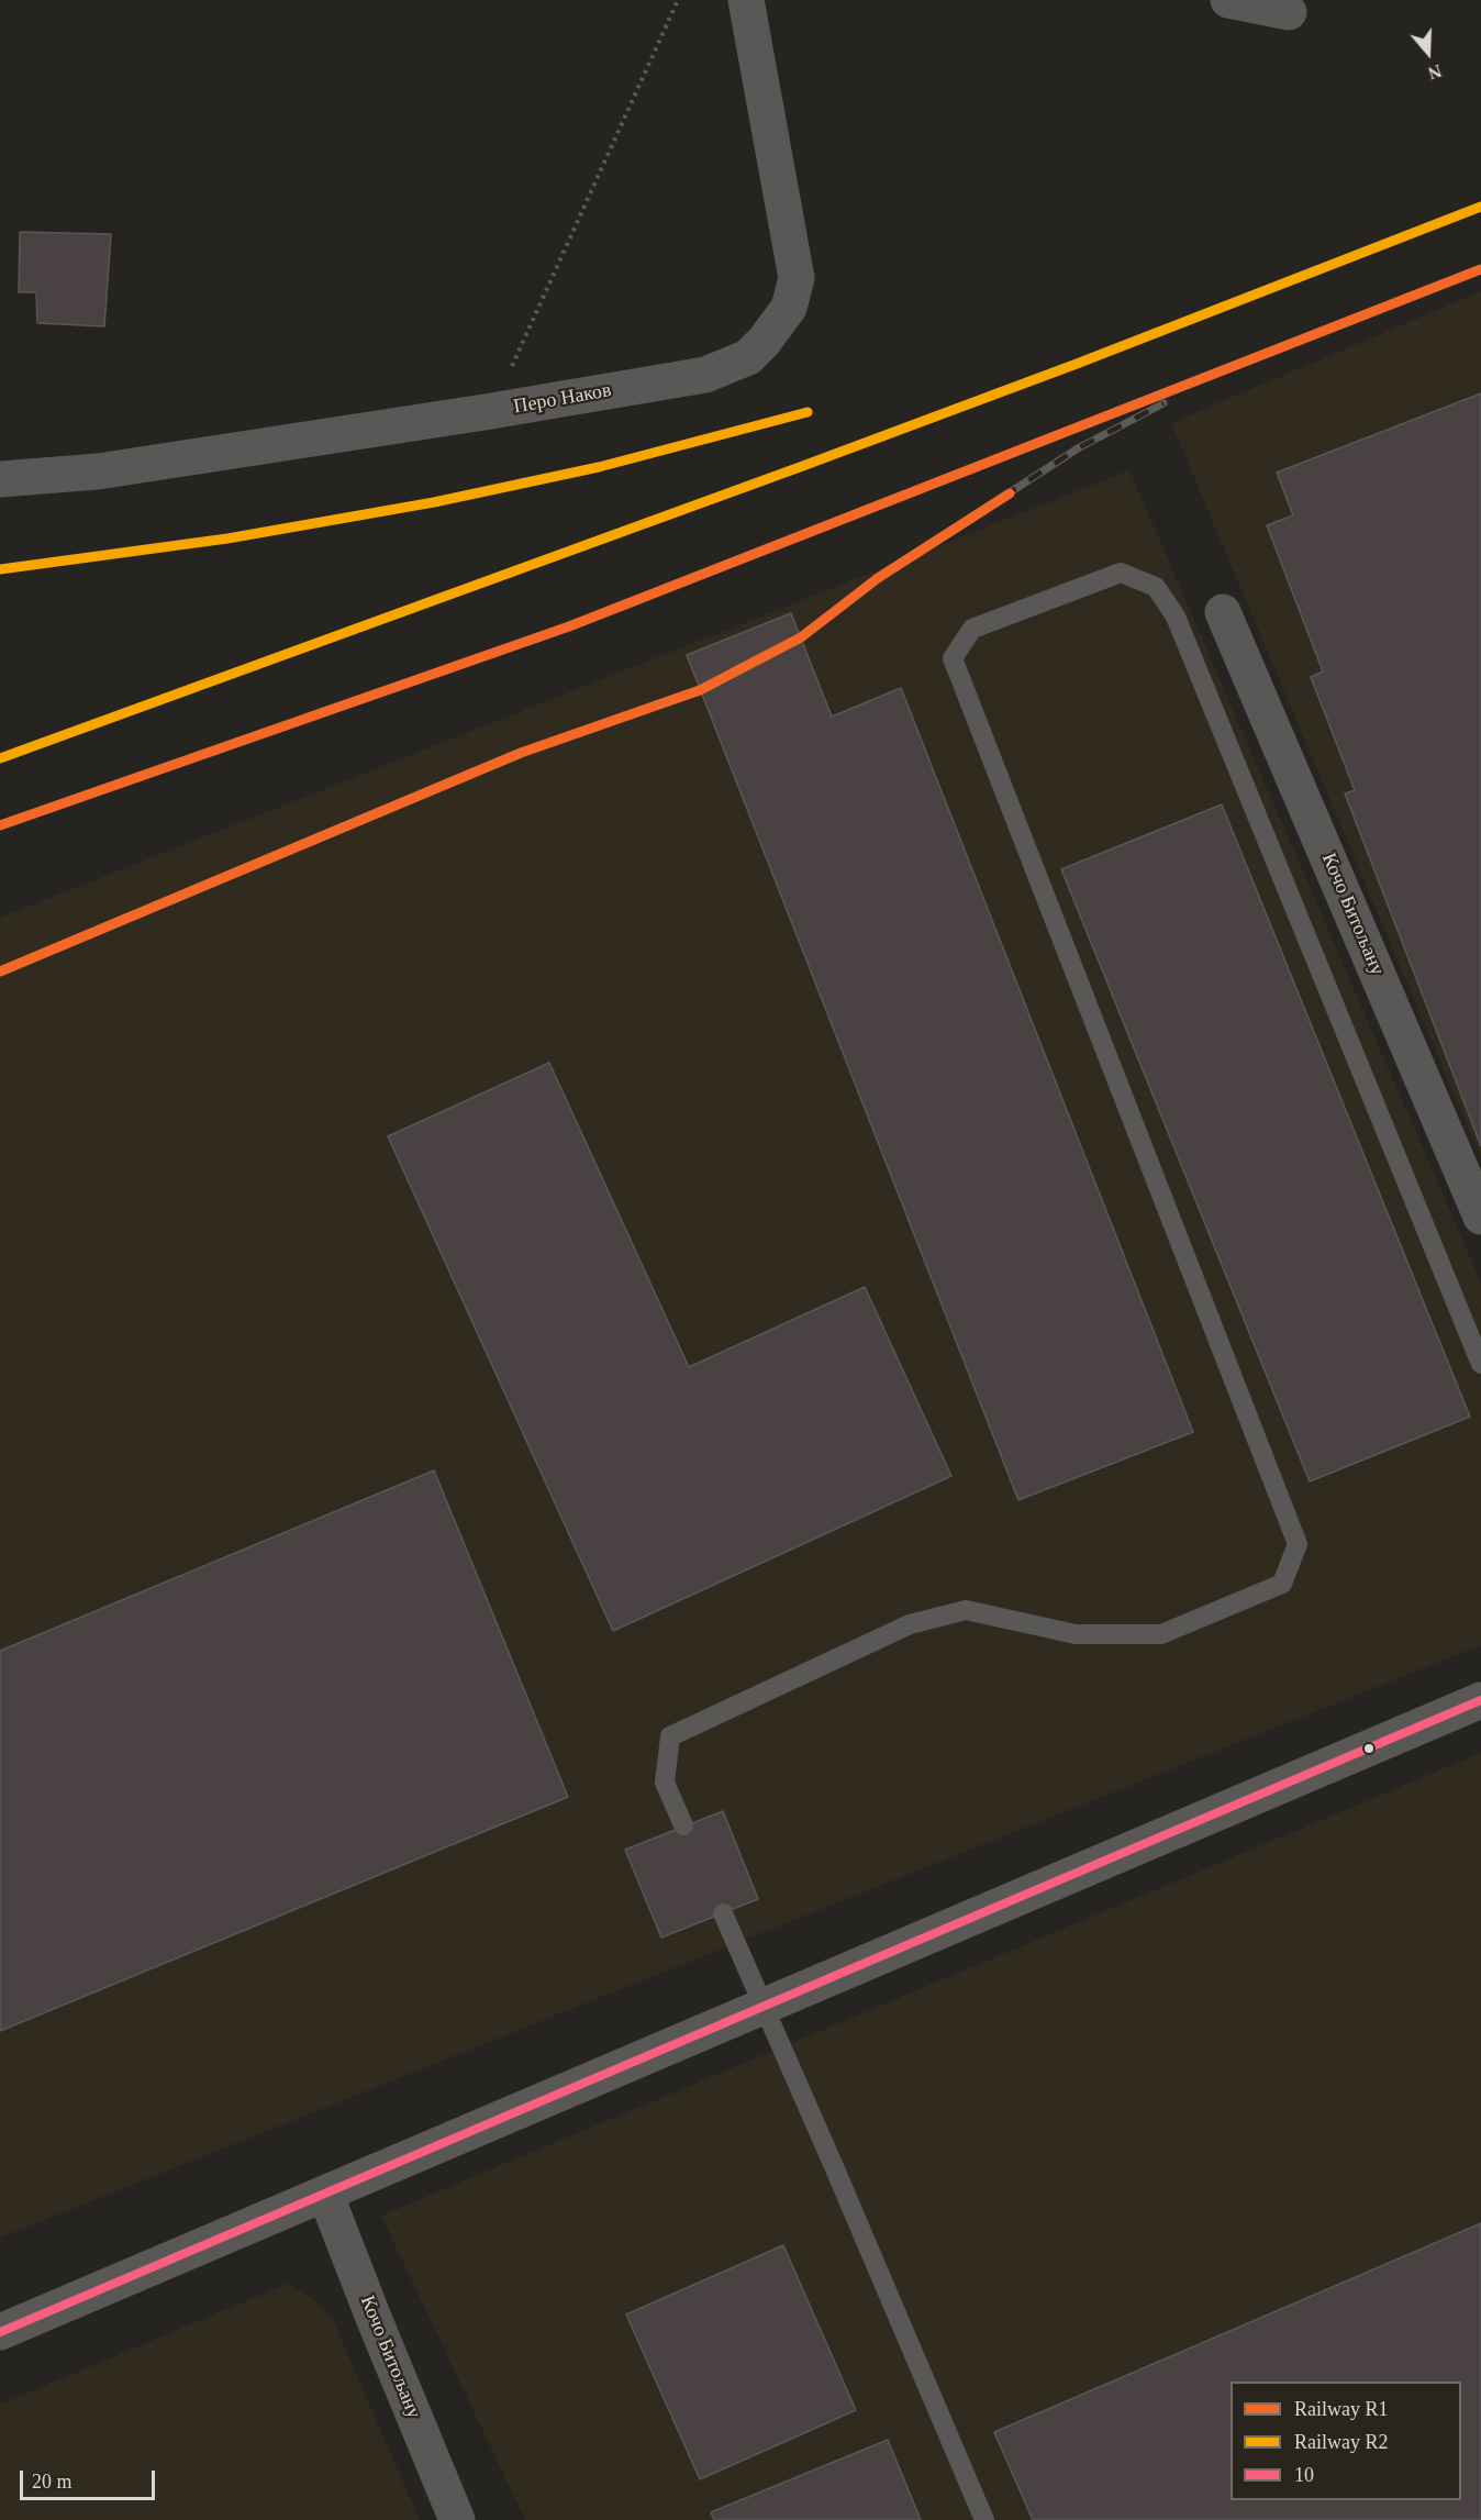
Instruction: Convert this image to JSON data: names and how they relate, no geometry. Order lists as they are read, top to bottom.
{
  "streets": {
    "street": ["Перо Наков", "Кочо Битољану"]
  },
  "lines": ["rail line R2", "rail line R1", "transit line 10"],
  "legend": ["Railway R1", "Railway R2", "10"],
  "scale_bar": "20 m",
  "north": "bottom"
}
